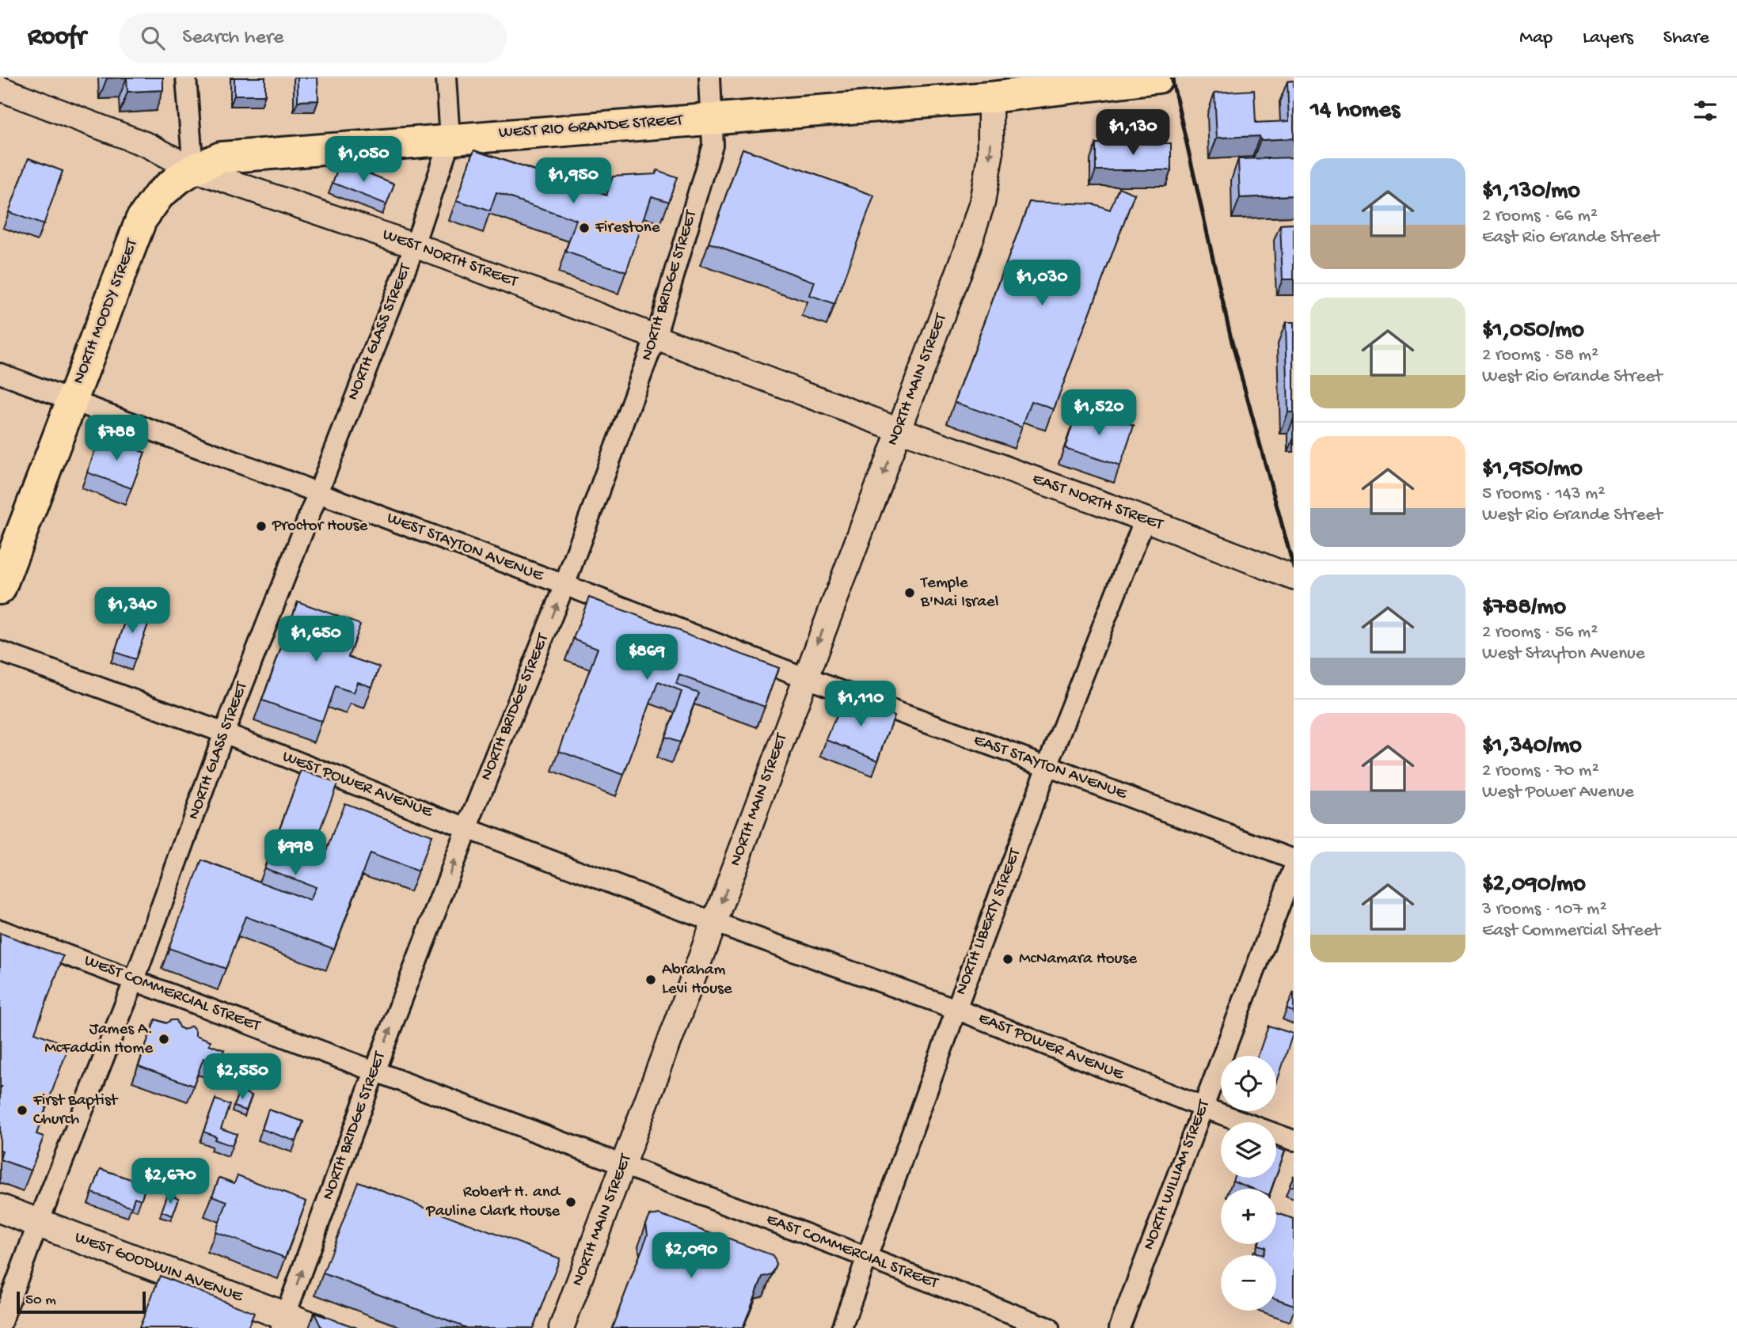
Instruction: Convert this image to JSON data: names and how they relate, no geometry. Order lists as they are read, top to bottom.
{
  "streets": {
    "main road": ["WEST RIO GRANDE STREET", "NORTH MOODY STREET", "WEST GOODWIN AVENUE"],
    "street": [
      "WEST NORTH STREET",
      "NORTH BRIDGE STREET",
      "NORTH GLASS STREET",
      "NORTH MAIN STREET",
      "EAST NORTH STREET",
      "WEST STAYTON AVENUE",
      "EAST STAYTON AVENUE",
      "WEST POWER AVENUE",
      "NORTH LIBERTY STREET",
      "WEST COMMERCIAL STREET",
      "EAST POWER AVENUE",
      "NORTH WILLIAM STREET",
      "EAST COMMERCIAL STREET"
    ]
  },
  "crossings": [
    ["WEST RIO GRANDE STREET", "WEST NORTH STREET"],
    ["WEST RIO GRANDE STREET", "NORTH BRIDGE STREET"],
    ["WEST RIO GRANDE STREET", "NORTH MOODY STREET"],
    ["WEST RIO GRANDE STREET", "NORTH GLASS STREET"],
    ["WEST RIO GRANDE STREET", "NORTH MAIN STREET"],
    ["WEST NORTH STREET", "NORTH BRIDGE STREET"],
    ["WEST NORTH STREET", "NORTH MOODY STREET"],
    ["WEST NORTH STREET", "NORTH GLASS STREET"],
    ["WEST NORTH STREET", "NORTH MAIN STREET"],
    ["WEST NORTH STREET", "EAST NORTH STREET"],
    ["NORTH BRIDGE STREET", "WEST STAYTON AVENUE"],
    ["NORTH BRIDGE STREET", "WEST POWER AVENUE"],
    ["NORTH BRIDGE STREET", "WEST COMMERCIAL STREET"],
    ["NORTH BRIDGE STREET", "WEST GOODWIN AVENUE"],
    ["NORTH MOODY STREET", "WEST STAYTON AVENUE"],
    ["NORTH GLASS STREET", "WEST STAYTON AVENUE"],
    ["NORTH GLASS STREET", "WEST POWER AVENUE"],
    ["NORTH GLASS STREET", "WEST COMMERCIAL STREET"],
    ["NORTH GLASS STREET", "WEST GOODWIN AVENUE"],
    ["NORTH MAIN STREET", "EAST NORTH STREET"],
    ["NORTH MAIN STREET", "WEST STAYTON AVENUE"],
    ["NORTH MAIN STREET", "EAST STAYTON AVENUE"],
    ["NORTH MAIN STREET", "WEST POWER AVENUE"],
    ["NORTH MAIN STREET", "WEST COMMERCIAL STREET"],
    ["NORTH MAIN STREET", "EAST POWER AVENUE"],
    ["NORTH MAIN STREET", "EAST COMMERCIAL STREET"],
    ["EAST NORTH STREET", "NORTH LIBERTY STREET"],
    ["WEST STAYTON AVENUE", "EAST STAYTON AVENUE"],
    ["EAST STAYTON AVENUE", "NORTH LIBERTY STREET"],
    ["WEST POWER AVENUE", "EAST POWER AVENUE"],
    ["NORTH LIBERTY STREET", "EAST POWER AVENUE"],
    ["NORTH LIBERTY STREET", "EAST COMMERCIAL STREET"],
    ["WEST COMMERCIAL STREET", "EAST COMMERCIAL STREET"],
    ["EAST POWER AVENUE", "NORTH WILLIAM STREET"]
  ],
  "one_way": ["NORTH BRIDGE STREET", "NORTH MAIN STREET"],
  "places": [
    "Firestone",
    "Proctor House",
    "Temple B'Nai Israel",
    "McNamara House",
    "Abraham Levi House",
    "James A. McFaddin Home",
    "First Baptist Church",
    "Robert H. and Pauline Clark House"
  ],
  "scale_bar": "50 m",
  "page": {
    "header": "Roofr",
    "search": "Search here",
    "nav": ["Map", "Layers", "Share"],
    "heading": "14 homes",
    "price": [
      "$1,130",
      "$1,050",
      "$1,950",
      "$1,030",
      "$1,520",
      "$788",
      "$1,340",
      "$1,650",
      "$869",
      "$1,110",
      "$998",
      "$2,550",
      "$2,670",
      "$2,090"
    ],
    "list": [
      {
        "name": "$1,130/mo",
        "note": "2 rooms · 66 m² · East Rio Grande Street"
      },
      {
        "name": "$1,050/mo",
        "note": "2 rooms · 58 m² · West Rio Grande Street"
      },
      {
        "name": "$1,950/mo",
        "note": "5 rooms · 143 m² · West Rio Grande Street"
      },
      {
        "name": "$788/mo",
        "note": "2 rooms · 56 m² · West Stayton Avenue"
      },
      {
        "name": "$1,340/mo",
        "note": "2 rooms · 70 m² · West Power Avenue"
      },
      {
        "name": "$2,090/mo",
        "note": "3 rooms · 107 m² · East Commercial Street"
      }
    ],
    "map_buttons": ["+", "−"],
    "scale": "50 m"
  }
}
